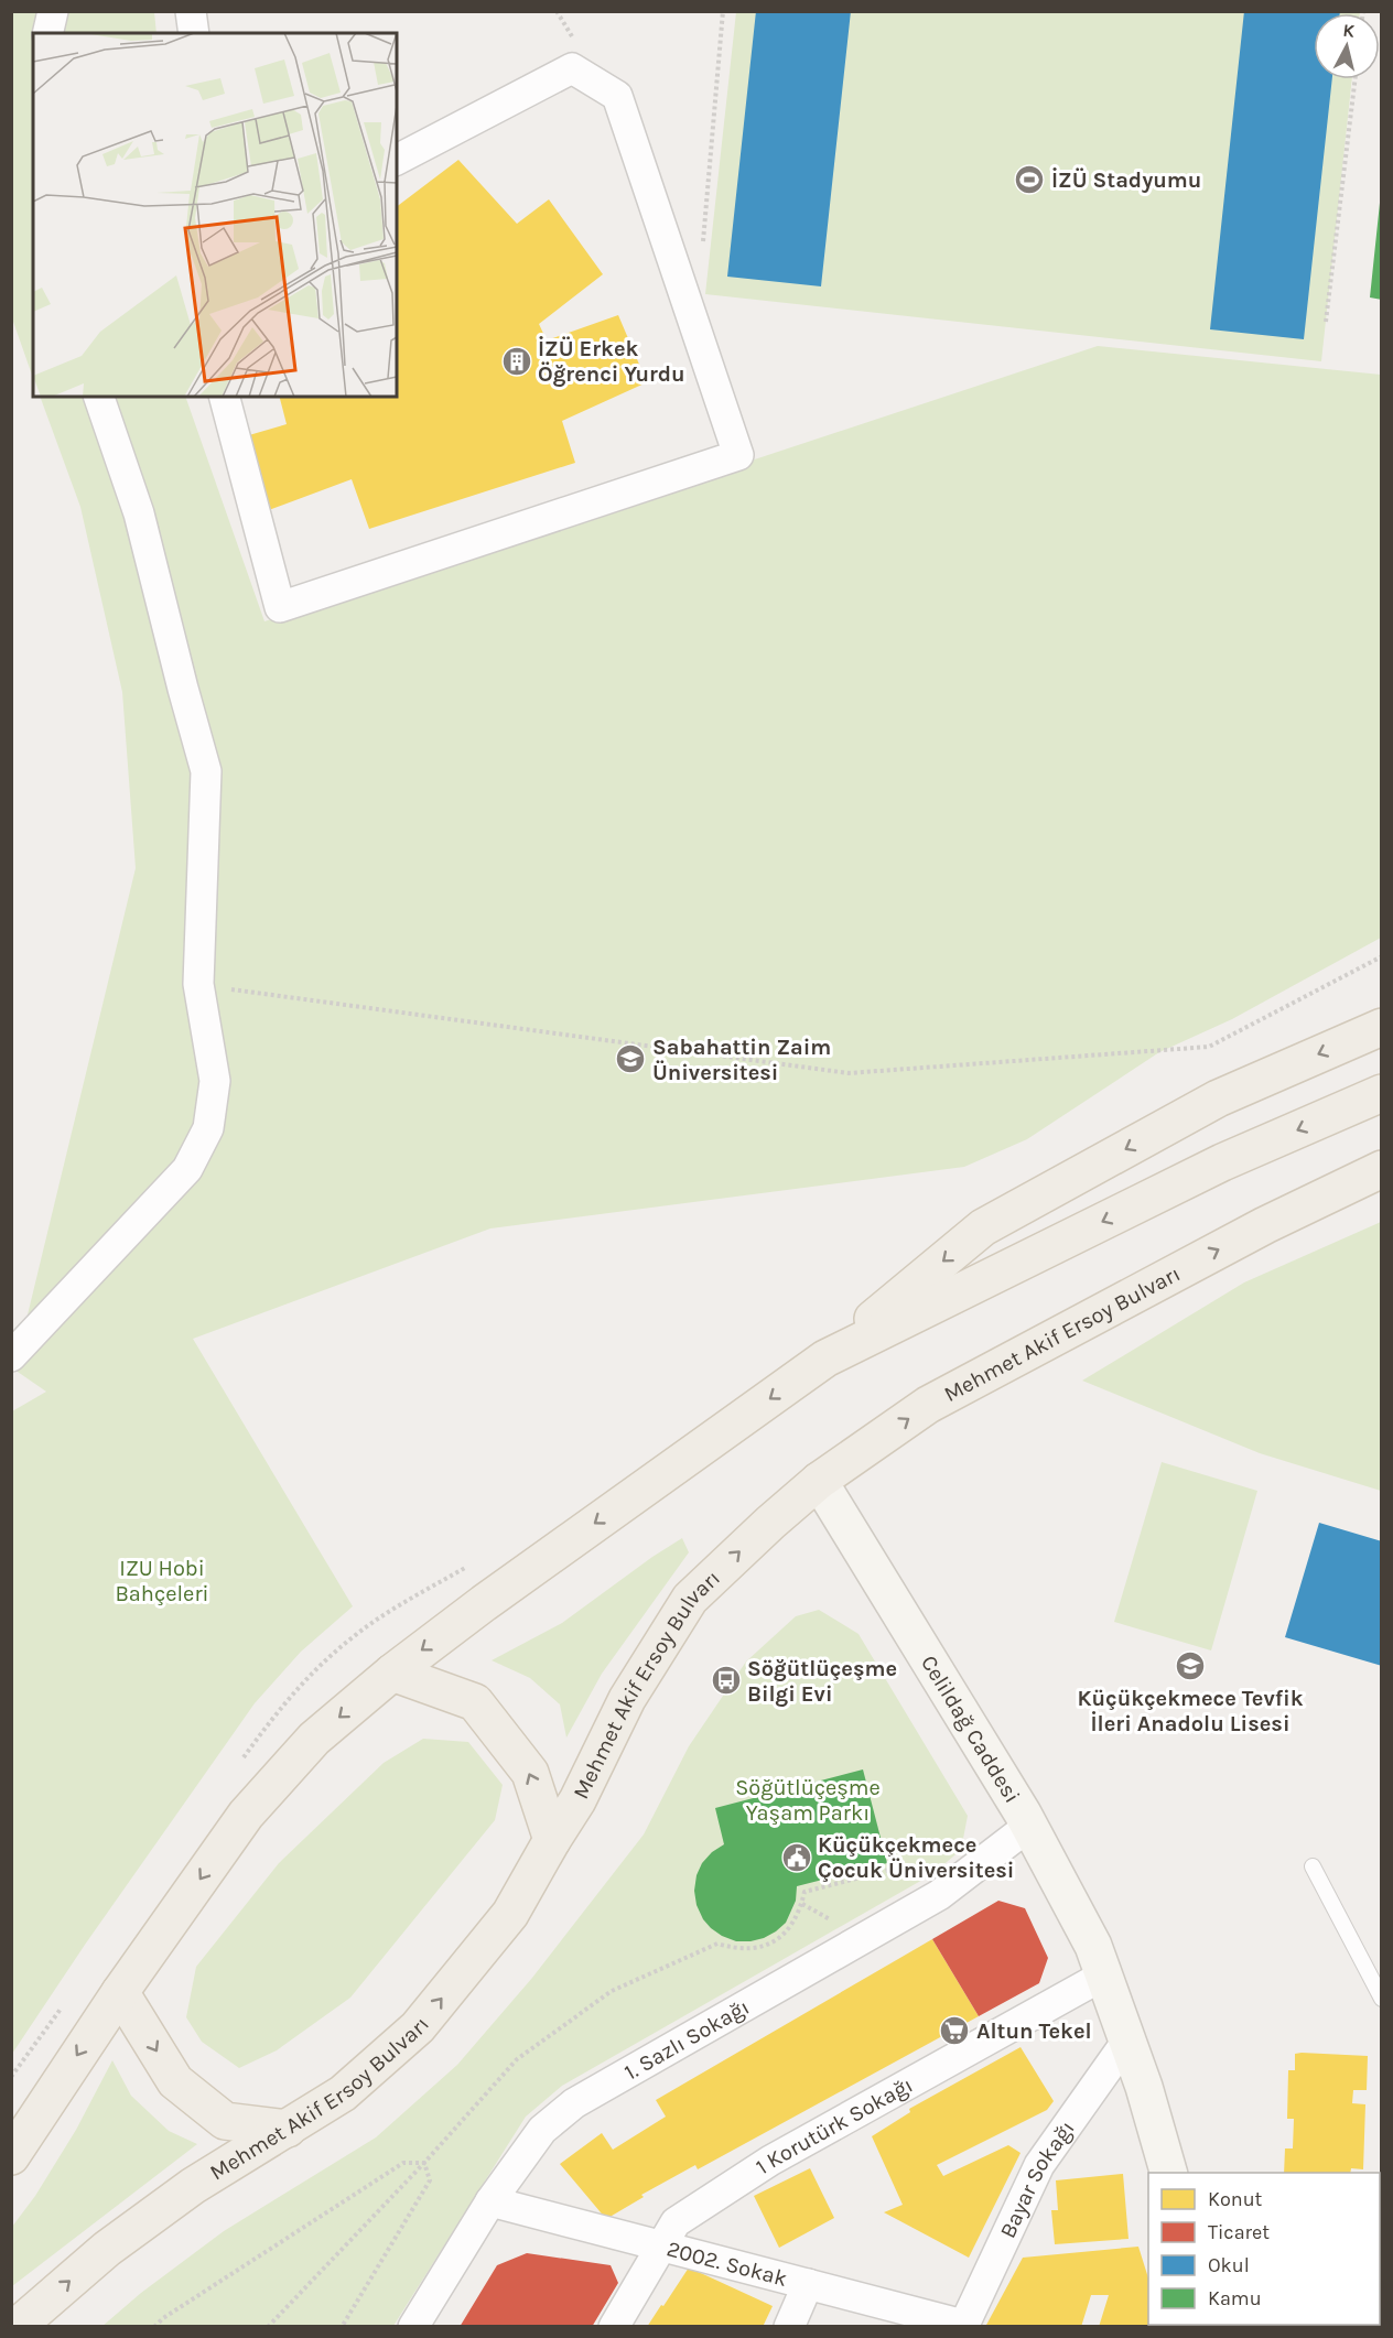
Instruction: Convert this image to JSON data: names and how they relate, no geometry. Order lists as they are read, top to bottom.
{
  "streets": {
    "main road": ["Mehmet Akif Ersoy Bulvarı"],
    "street": [
      "Celildağ Caddesi",
      "1. Sazlı Sokağı",
      "1 Korutürk Sokağı",
      "Bayar Sokağı",
      "2002. Sokak"
    ]
  },
  "crossings": [
    ["Mehmet Akif Ersoy Bulvarı", "Celildağ Caddesi"],
    ["Celildağ Caddesi", "1. Sazlı Sokağı"],
    ["Celildağ Caddesi", "1 Korutürk Sokağı"],
    ["Celildağ Caddesi", "Bayar Sokağı"],
    ["1. Sazlı Sokağı", "2002. Sokak"],
    ["1 Korutürk Sokağı", "2002. Sokak"],
    ["Bayar Sokağı", "2002. Sokak"]
  ],
  "parks": ["IZU Hobi Bahçeleri", "Söğütlüçeşme Yaşam Parkı"],
  "places": {
    "sports": ["İZÜ Stadyumu"],
    "building": ["İZÜ Erkek Öğrenci Yurdu"],
    "school or university": ["Sabahattin Zaim Üniversitesi", "Küçükçekmece Tevfik İleri Anadolu Lisesi"],
    "bus stop": ["Söğütlüçeşme Bilgi Evi"],
    "public building": ["Küçükçekmece Çocuk Üniversitesi"],
    "supermarket": ["Altun Tekel"]
  },
  "legend": [
    "Konut",
    "Ticaret",
    "Okul",
    "Kamu"
  ],
  "north": "top"
}
